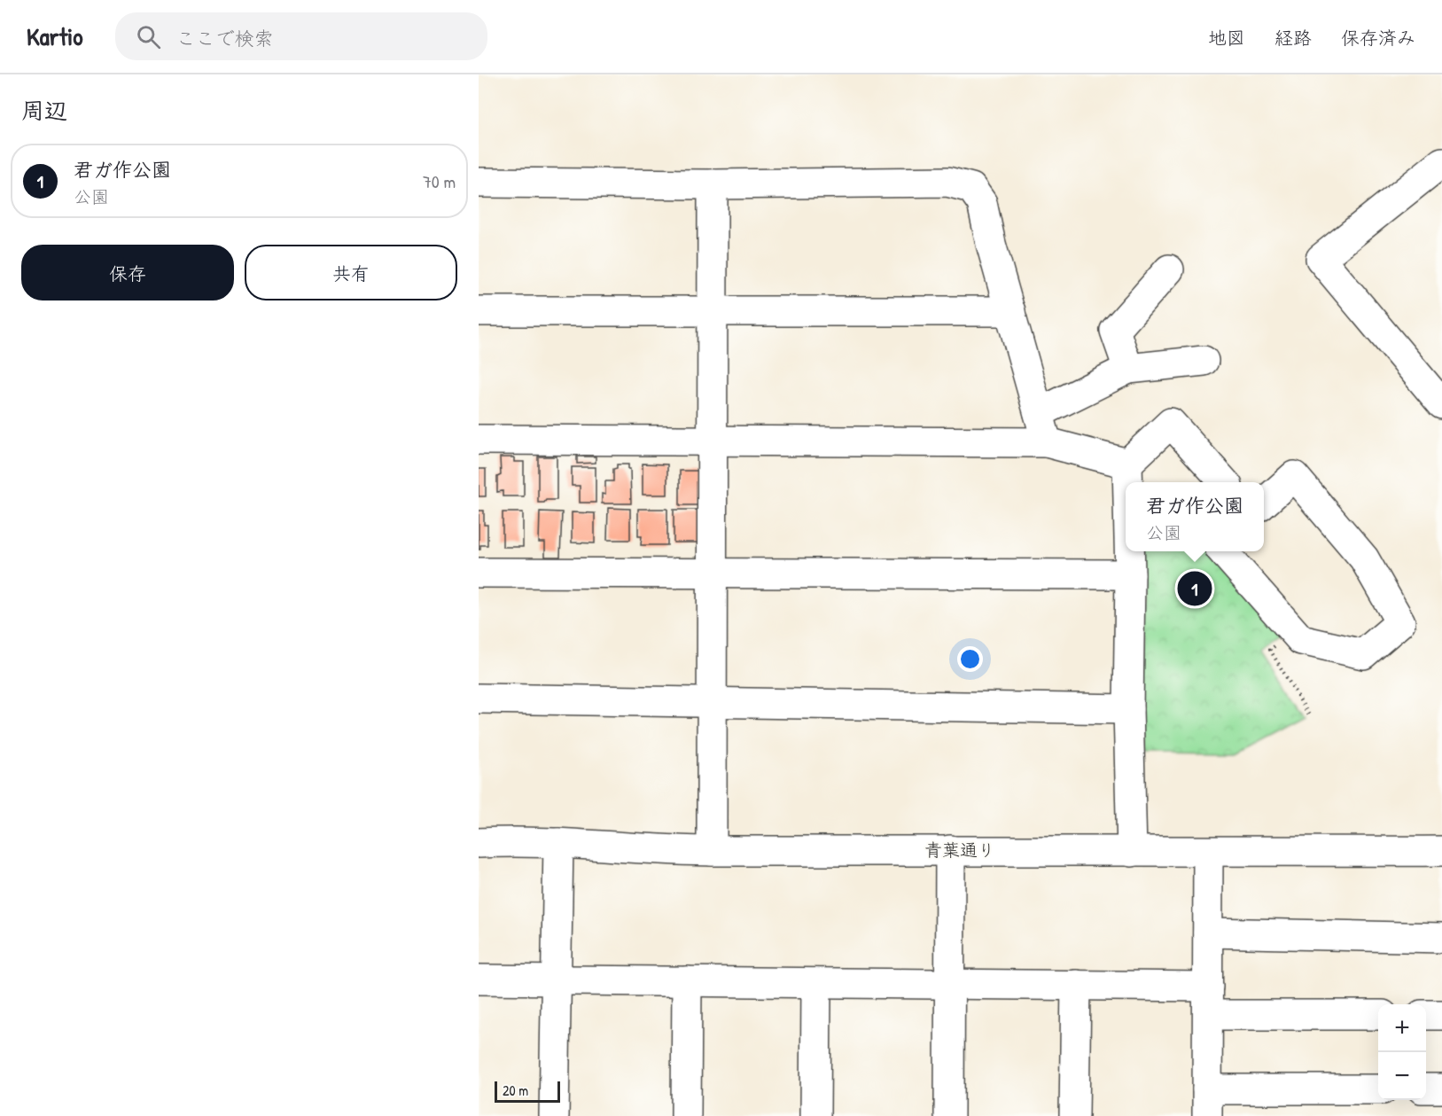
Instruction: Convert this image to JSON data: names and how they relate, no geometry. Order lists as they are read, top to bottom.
{
  "streets": {
    "street": ["青葉通り"]
  },
  "scale_bar": "20 m",
  "page": {
    "header": "Kartio",
    "search": "ここで検索",
    "nav": ["地図", "経路", "保存済み"],
    "heading": "周辺",
    "list": [
      {
        "mark": "1",
        "name": "君ガ作公園",
        "note": "公園",
        "value": "70 m"
      }
    ],
    "buttons": ["保存", "共有"],
    "popup": ["君ガ作公園", "公園"],
    "pins": "1",
    "map_buttons": ["+", "−"],
    "scale": "20 m"
  }
}
